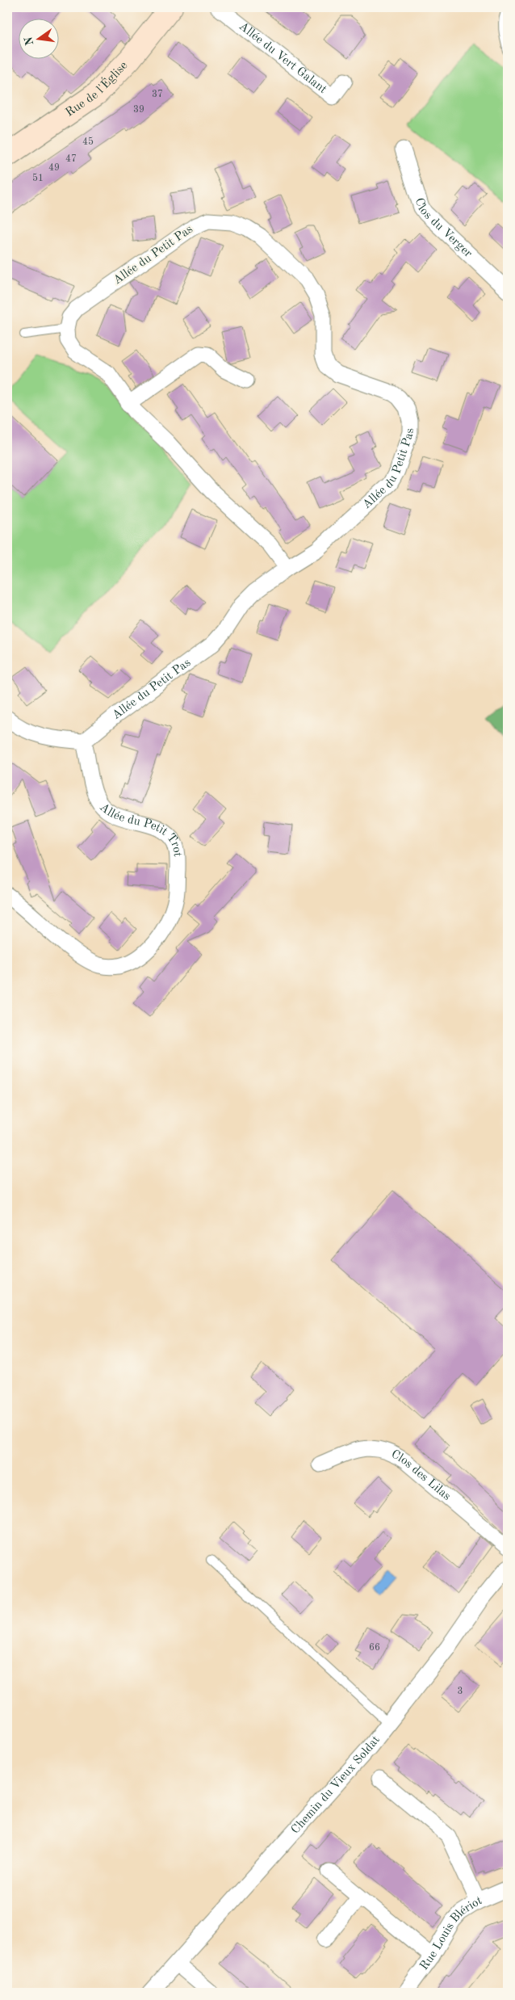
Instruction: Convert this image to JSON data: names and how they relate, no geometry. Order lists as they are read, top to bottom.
{
  "streets": {
    "street": [
      "Allée du Vert Galant",
      "Rue de l'Église",
      "Clos du Verger",
      "Allée du Petit Pas",
      "Allée du Petit Trot",
      "Clos des Lilas",
      "Chemin du Vieux Soldat",
      "Rue Louis Blériot"
    ]
  },
  "crossings": [
    ["Allée du Petit Pas", "Allée du Petit Trot"]
  ],
  "house_numbers": [
    "37",
    "39",
    "45",
    "47",
    "49",
    "51",
    "66",
    "3"
  ],
  "north": "left"
}
